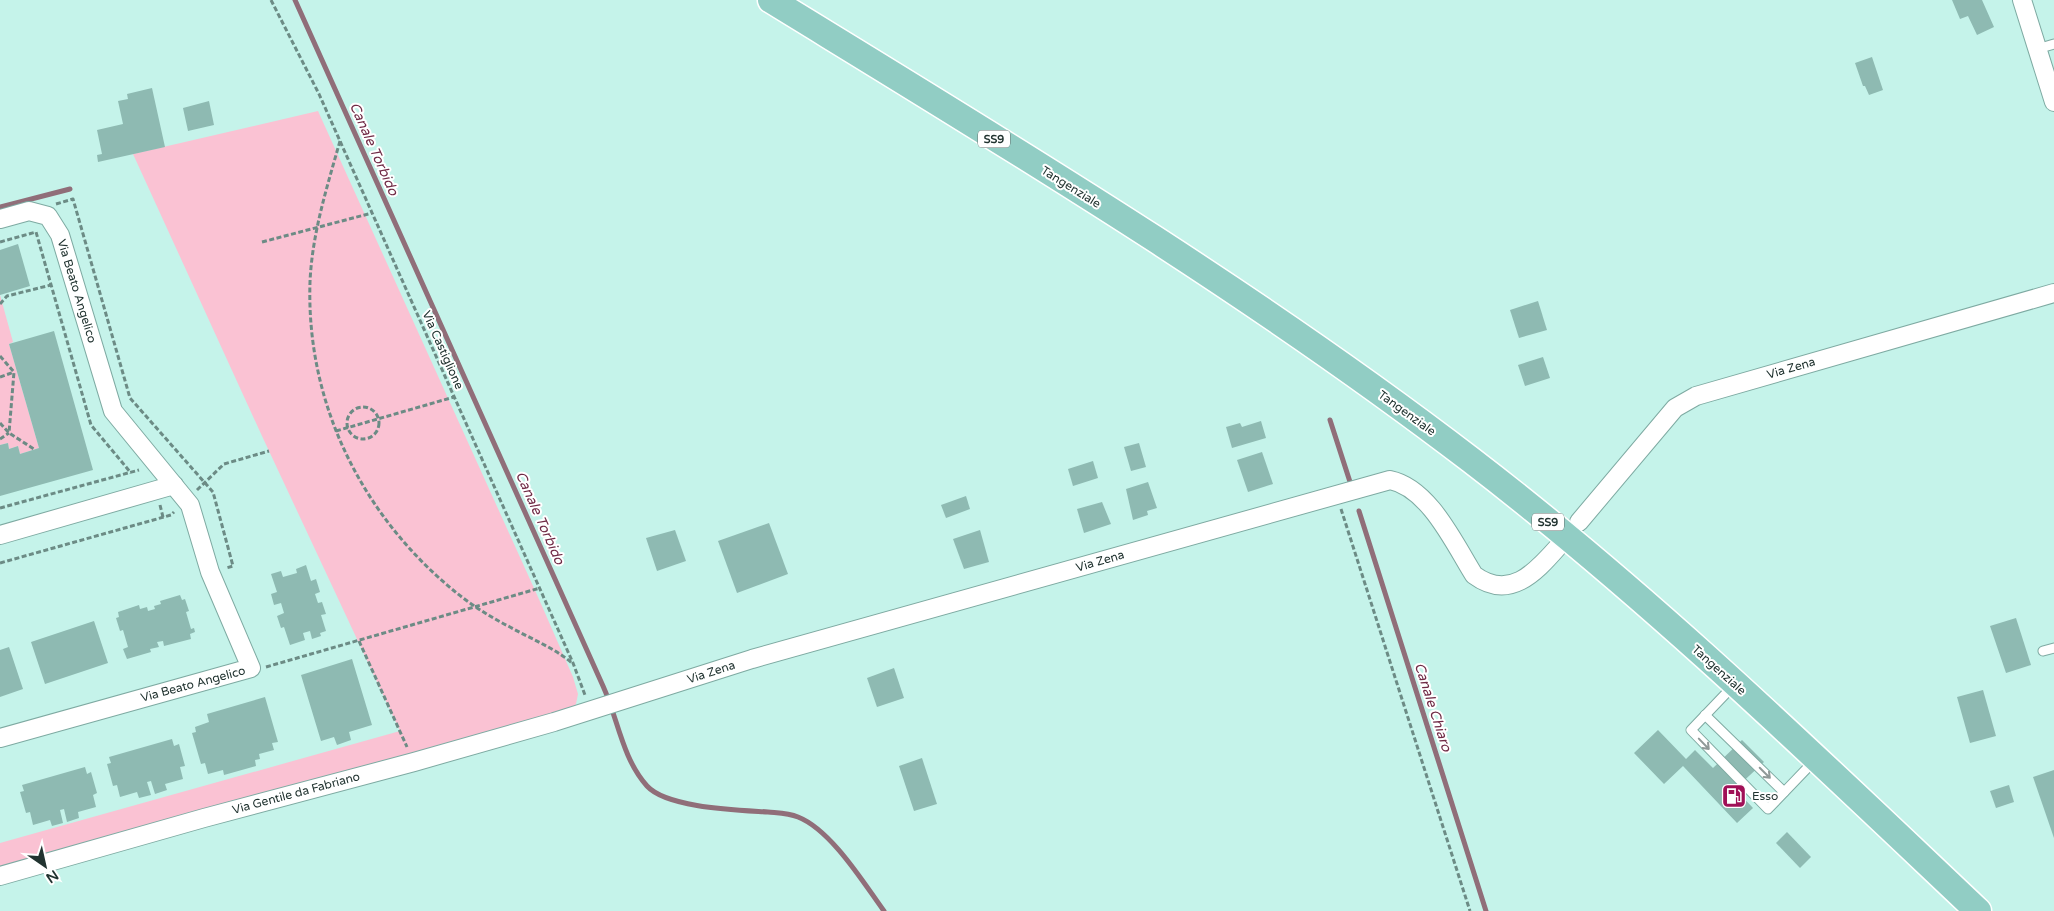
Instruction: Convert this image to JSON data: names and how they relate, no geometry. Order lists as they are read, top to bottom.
{
  "streets": {
    "main road": ["SS9", "Tangenziale"],
    "street": ["Via Beato Angelico", "Via Zena", "Via Gentile da Fabriano"],
    "path": ["Via Castiglione"]
  },
  "crossings": [
    ["Via Castiglione", "Via Zena"],
    ["Via Castiglione", "Via Gentile da Fabriano"],
    ["Via Zena", "Via Gentile da Fabriano"]
  ],
  "water": ["Canale Torbido", "Canale Chiaro"],
  "places": {
    "fuel station": ["Esso"]
  },
  "north": "bottom right"
}
